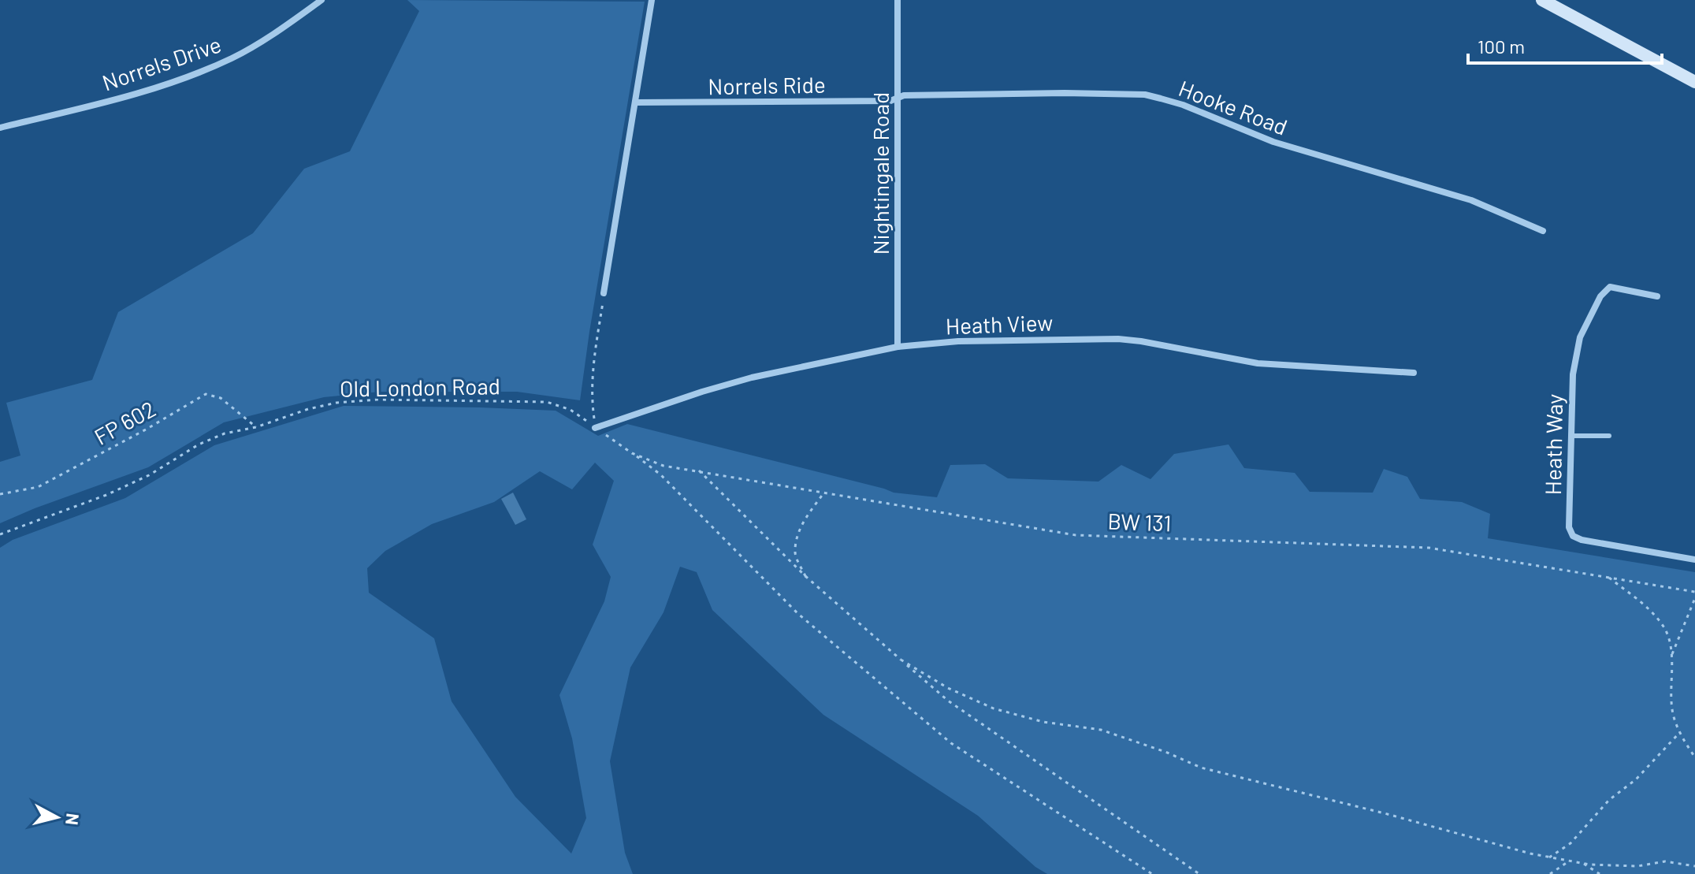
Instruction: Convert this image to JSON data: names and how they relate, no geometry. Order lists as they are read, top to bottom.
{
  "streets": {
    "street": [
      "Norrels Drive",
      "Norrels Ride",
      "Hooke Road",
      "Nightingale Road",
      "Heath View",
      "Heath Way"
    ],
    "path": ["Old London Road", "FP 602", "BW 131"]
  },
  "crossings": [
    ["Norrels Ride", "Hooke Road"],
    ["Norrels Ride", "Nightingale Road"],
    ["Hooke Road", "Nightingale Road"],
    ["Nightingale Road", "Heath View"],
    ["Heath View", "Old London Road"],
    ["Heath View", "BW 131"],
    ["Old London Road", "FP 602"],
    ["Old London Road", "BW 131"]
  ],
  "scale_bar": "100 m",
  "north": "right"
}
